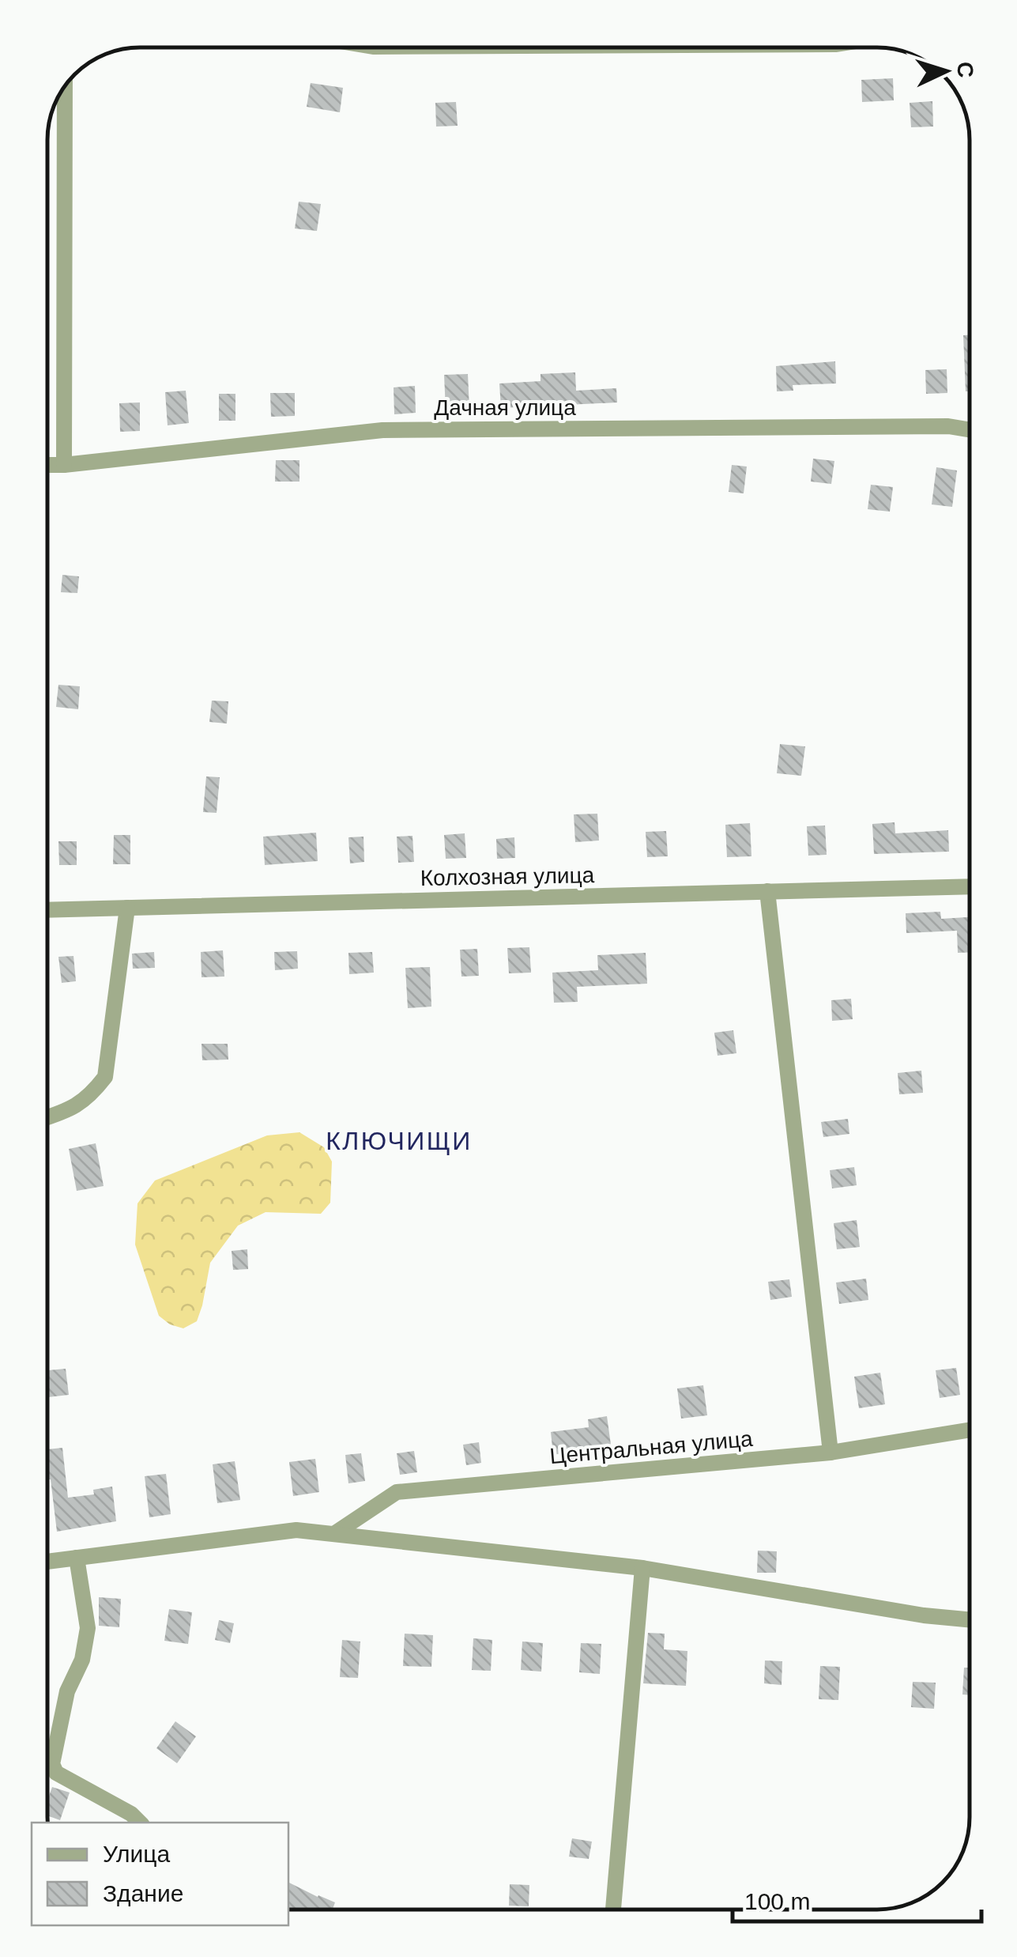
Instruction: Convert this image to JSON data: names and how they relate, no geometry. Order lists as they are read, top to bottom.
{
  "streets": {
    "street": ["Дачная улица", "Колхозная улица", "Центральная улица"]
  },
  "districts": ["КЛЮЧИЩИ"],
  "legend": ["Улица", "Здание"],
  "scale_bar": "100 m",
  "north": "right"
}
